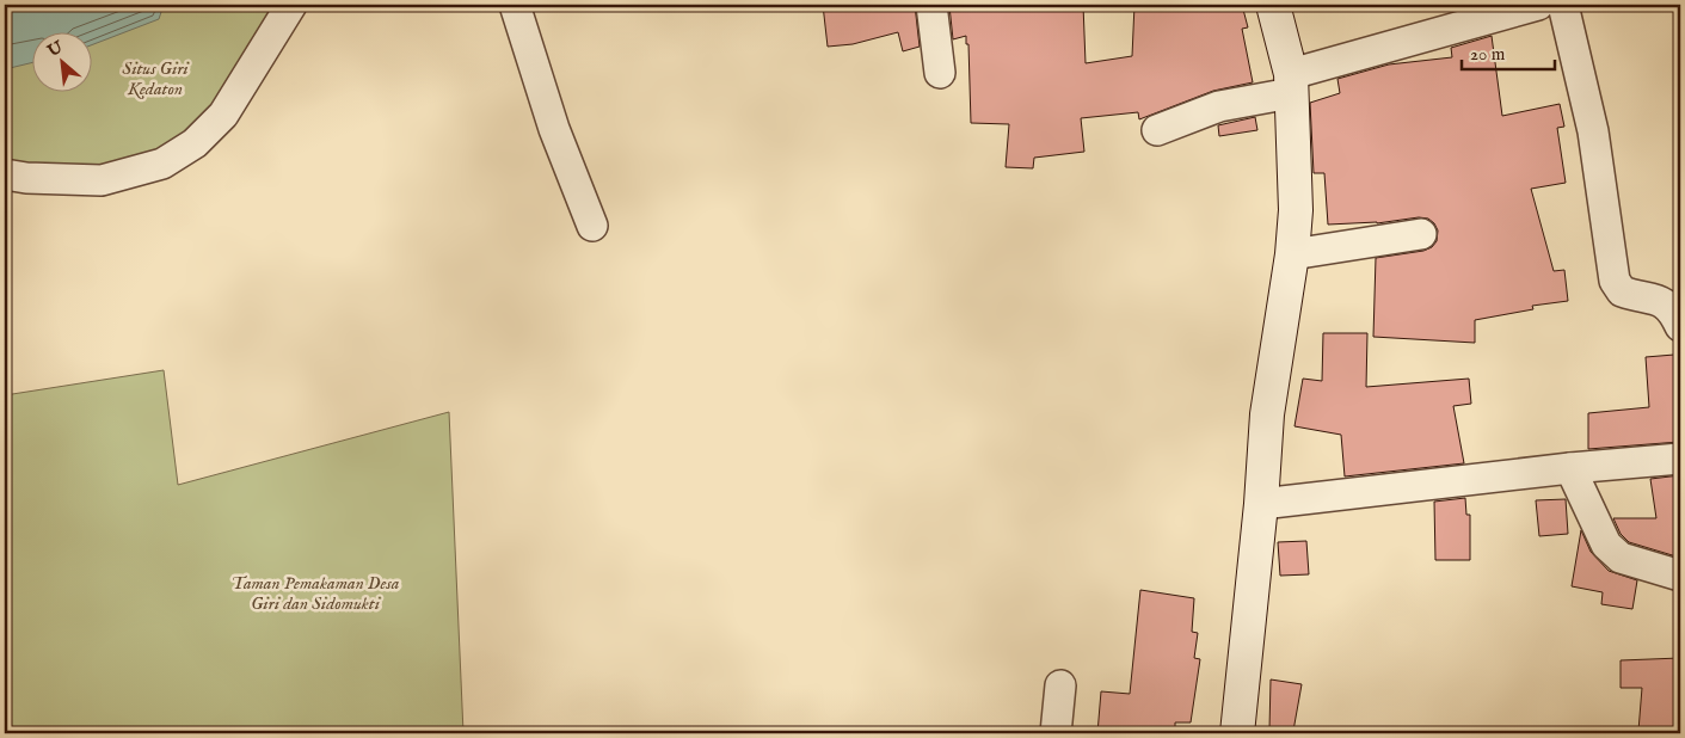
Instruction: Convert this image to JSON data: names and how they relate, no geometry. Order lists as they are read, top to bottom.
{
  "parks": ["Situs Giri Kedaton", "Taman Pemakaman Desa Giri dan Sidomukti"],
  "scale_bar": "20 m",
  "north": "top left"
}
